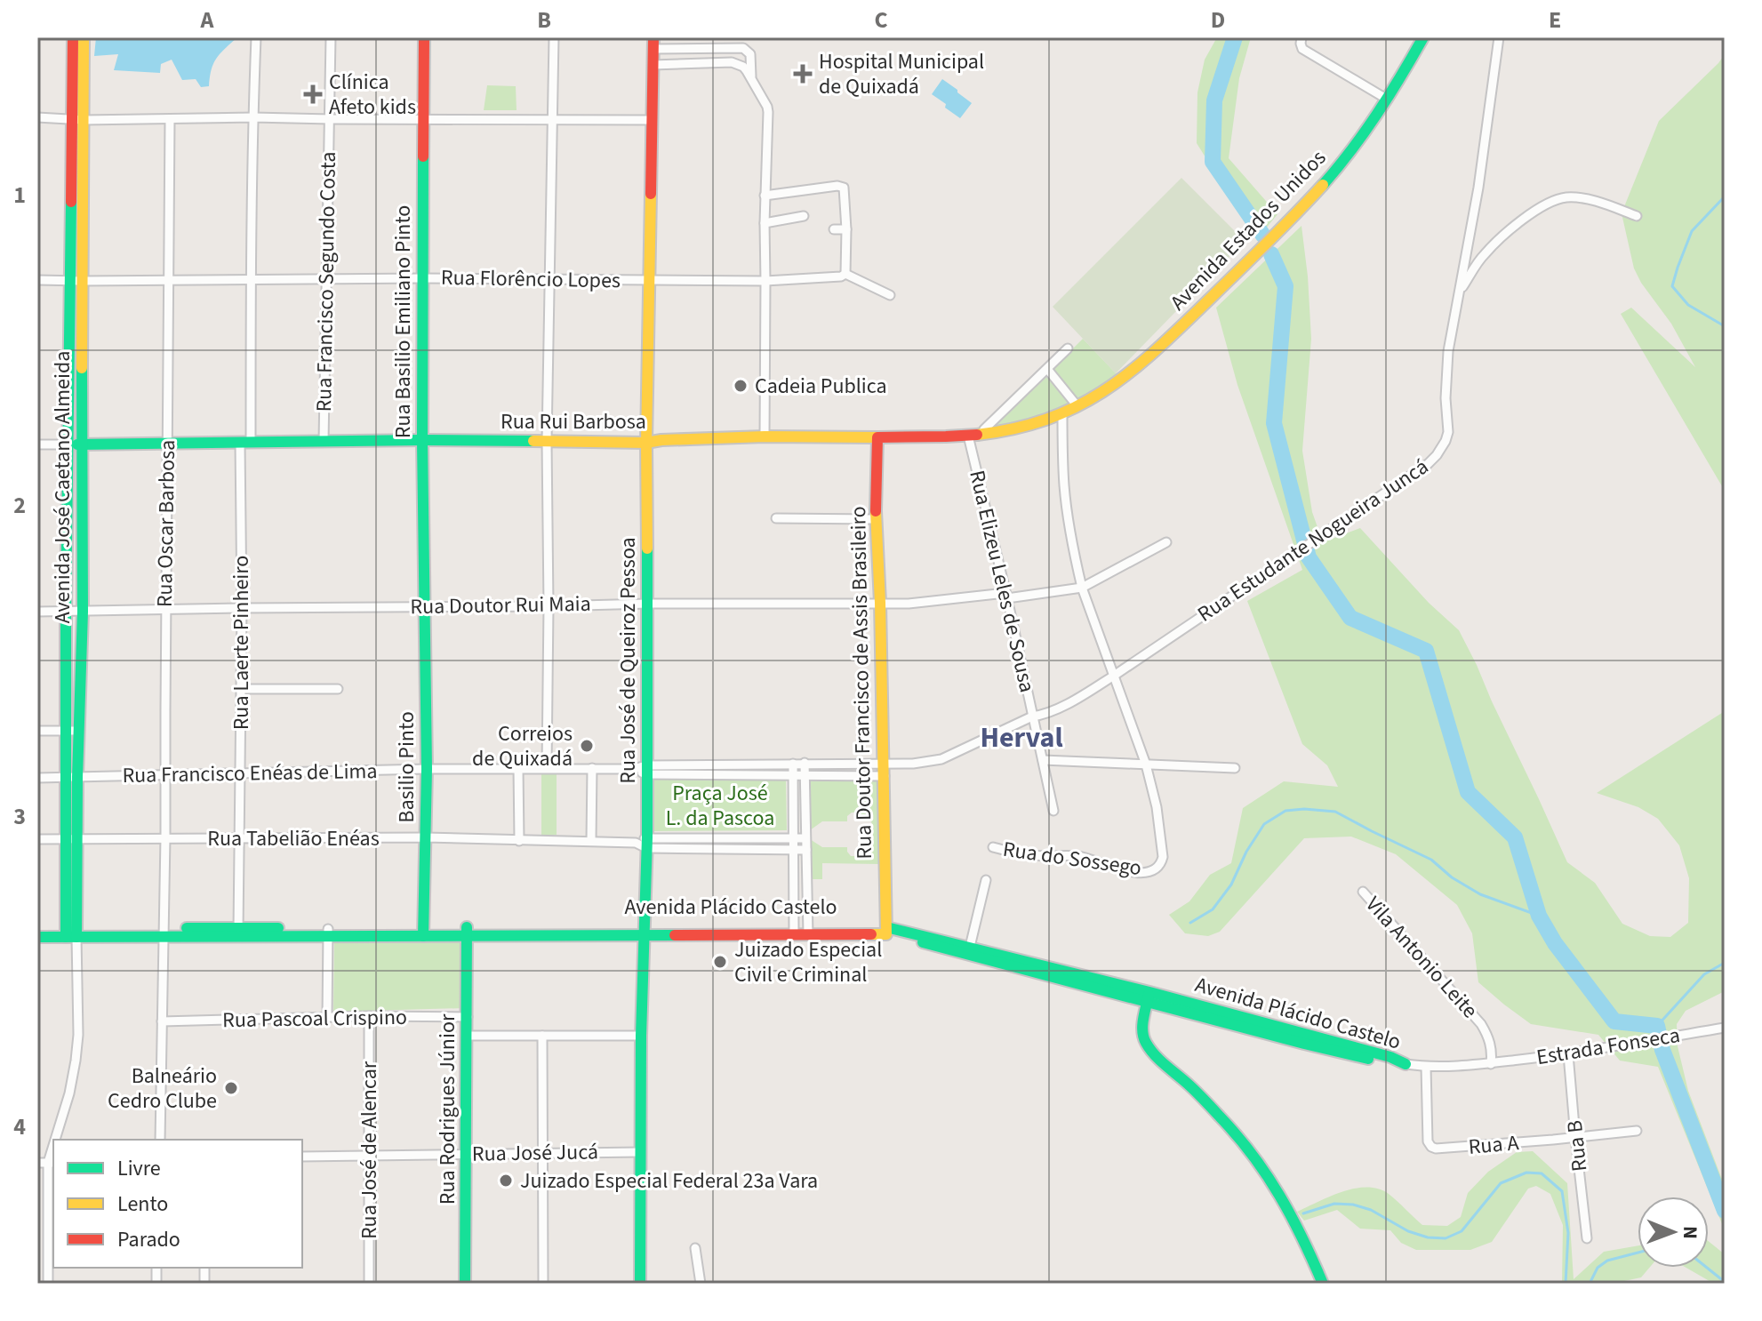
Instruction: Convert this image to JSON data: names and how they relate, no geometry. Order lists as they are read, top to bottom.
{
  "streets": {
    "main road": [
      "Avenida Estados Unidos",
      "Rua Basilio Emiliano Pinto",
      "Rua Rui Barbosa",
      "Avenida José Caetano Almeida",
      "Rua José de Queiroz Pessoa",
      "Rua Doutor Francisco de Assis Brasileiro",
      "Basilio Pinto",
      "Avenida Plácido Castelo",
      "Rua Rodrigues Júnior"
    ],
    "street": [
      "Rua Florêncio Lopes",
      "Rua Francisco Segundo Costa",
      "Rua Oscar Barbosa",
      "Rua Estudante Nogueira Juncá",
      "Rua Elizeu Leles de Sousa",
      "Rua Doutor Rui Maia",
      "Rua Laerte Pinheiro",
      "Rua Francisco Enéas de Lima",
      "Rua Tabelião Enéas",
      "Rua do Sossego",
      "Vila Antonio Leite",
      "Rua Pascoal Crispino",
      "Estrada Fonseca",
      "Rua A",
      "Rua B",
      "Rua José de Alencar",
      "Rua José Jucá"
    ]
  },
  "crossings": [
    ["Avenida Estados Unidos", "Rua Rui Barbosa"],
    ["Rua Florêncio Lopes", "Rua Francisco Segundo Costa"],
    ["Rua Florêncio Lopes", "Rua Basilio Emiliano Pinto"],
    ["Rua Florêncio Lopes", "Avenida José Caetano Almeida"],
    ["Rua Florêncio Lopes", "Rua Oscar Barbosa"],
    ["Rua Florêncio Lopes", "Rua Laerte Pinheiro"],
    ["Rua Florêncio Lopes", "Rua José de Queiroz Pessoa"],
    ["Rua Francisco Segundo Costa", "Rua Rui Barbosa"],
    ["Rua Basilio Emiliano Pinto", "Rua Rui Barbosa"],
    ["Rua Basilio Emiliano Pinto", "Rua Doutor Rui Maia"],
    ["Rua Basilio Emiliano Pinto", "Basilio Pinto"],
    ["Rua Rui Barbosa", "Avenida José Caetano Almeida"],
    ["Rua Rui Barbosa", "Rua Oscar Barbosa"],
    ["Rua Rui Barbosa", "Rua Elizeu Leles de Sousa"],
    ["Rua Rui Barbosa", "Rua Laerte Pinheiro"],
    ["Rua Rui Barbosa", "Rua José de Queiroz Pessoa"],
    ["Rua Rui Barbosa", "Rua Doutor Francisco de Assis Brasileiro"],
    ["Avenida José Caetano Almeida", "Rua Doutor Rui Maia"],
    ["Avenida José Caetano Almeida", "Rua Francisco Enéas de Lima"],
    ["Avenida José Caetano Almeida", "Rua Tabelião Enéas"],
    ["Avenida José Caetano Almeida", "Avenida Plácido Castelo"],
    ["Rua Oscar Barbosa", "Rua Doutor Rui Maia"],
    ["Rua Oscar Barbosa", "Rua Francisco Enéas de Lima"],
    ["Rua Oscar Barbosa", "Rua Tabelião Enéas"],
    ["Rua Oscar Barbosa", "Avenida Plácido Castelo"],
    ["Rua Oscar Barbosa", "Rua Pascoal Crispino"],
    ["Rua Estudante Nogueira Juncá", "Rua Elizeu Leles de Sousa"],
    ["Rua Estudante Nogueira Juncá", "Rua José de Queiroz Pessoa"],
    ["Rua Estudante Nogueira Juncá", "Rua Doutor Francisco de Assis Brasileiro"],
    ["Rua Estudante Nogueira Juncá", "Rua Francisco Enéas de Lima"],
    ["Rua Elizeu Leles de Sousa", "Rua Doutor Rui Maia"],
    ["Rua Doutor Rui Maia", "Rua Laerte Pinheiro"],
    ["Rua Doutor Rui Maia", "Rua José de Queiroz Pessoa"],
    ["Rua Doutor Rui Maia", "Rua Doutor Francisco de Assis Brasileiro"],
    ["Rua Doutor Rui Maia", "Basilio Pinto"],
    ["Rua Laerte Pinheiro", "Rua Francisco Enéas de Lima"],
    ["Rua Laerte Pinheiro", "Rua Tabelião Enéas"],
    ["Rua Laerte Pinheiro", "Avenida Plácido Castelo"],
    ["Rua José de Queiroz Pessoa", "Rua Francisco Enéas de Lima"],
    ["Rua José de Queiroz Pessoa", "Rua Tabelião Enéas"],
    ["Rua José de Queiroz Pessoa", "Avenida Plácido Castelo"],
    ["Rua José de Queiroz Pessoa", "Rua José Jucá"],
    ["Rua Doutor Francisco de Assis Brasileiro", "Avenida Plácido Castelo"],
    ["Basilio Pinto", "Rua Francisco Enéas de Lima"],
    ["Basilio Pinto", "Rua Tabelião Enéas"],
    ["Basilio Pinto", "Avenida Plácido Castelo"],
    ["Rua do Sossego", "Avenida Plácido Castelo"],
    ["Avenida Plácido Castelo", "Vila Antonio Leite"],
    ["Avenida Plácido Castelo", "Estrada Fonseca"],
    ["Avenida Plácido Castelo", "Rua Rodrigues Júnior"],
    ["Avenida Plácido Castelo", "Rua A"],
    ["Vila Antonio Leite", "Estrada Fonseca"],
    ["Rua Pascoal Crispino", "Rua Rodrigues Júnior"],
    ["Rua Pascoal Crispino", "Rua José de Alencar"],
    ["Estrada Fonseca", "Rua B"],
    ["Rua Rodrigues Júnior", "Rua José Jucá"],
    ["Rua A", "Rua B"],
    ["Rua José de Alencar", "Rua José Jucá"]
  ],
  "districts": ["Herval"],
  "parks": ["Praça José L. da Pascoa"],
  "places": {
    "health": ["Hospital Municipal de Quixadá", "Clínica Afeto kids"],
    "other": [
      "Cadeia Publica",
      "Correios de Quixadá",
      "Juizado Especial Civil e Criminal",
      "Balneário Cedro Clube",
      "Juizado Especial Federal 23a Vara"
    ]
  },
  "legend": ["Livre", "Lento", "Parado"],
  "north": "right",
  "grid": {
    "columns": [
      "A",
      "B",
      "C",
      "D",
      "E"
    ],
    "rows": [
      "1",
      "2",
      "3",
      "4"
    ]
  }
}
